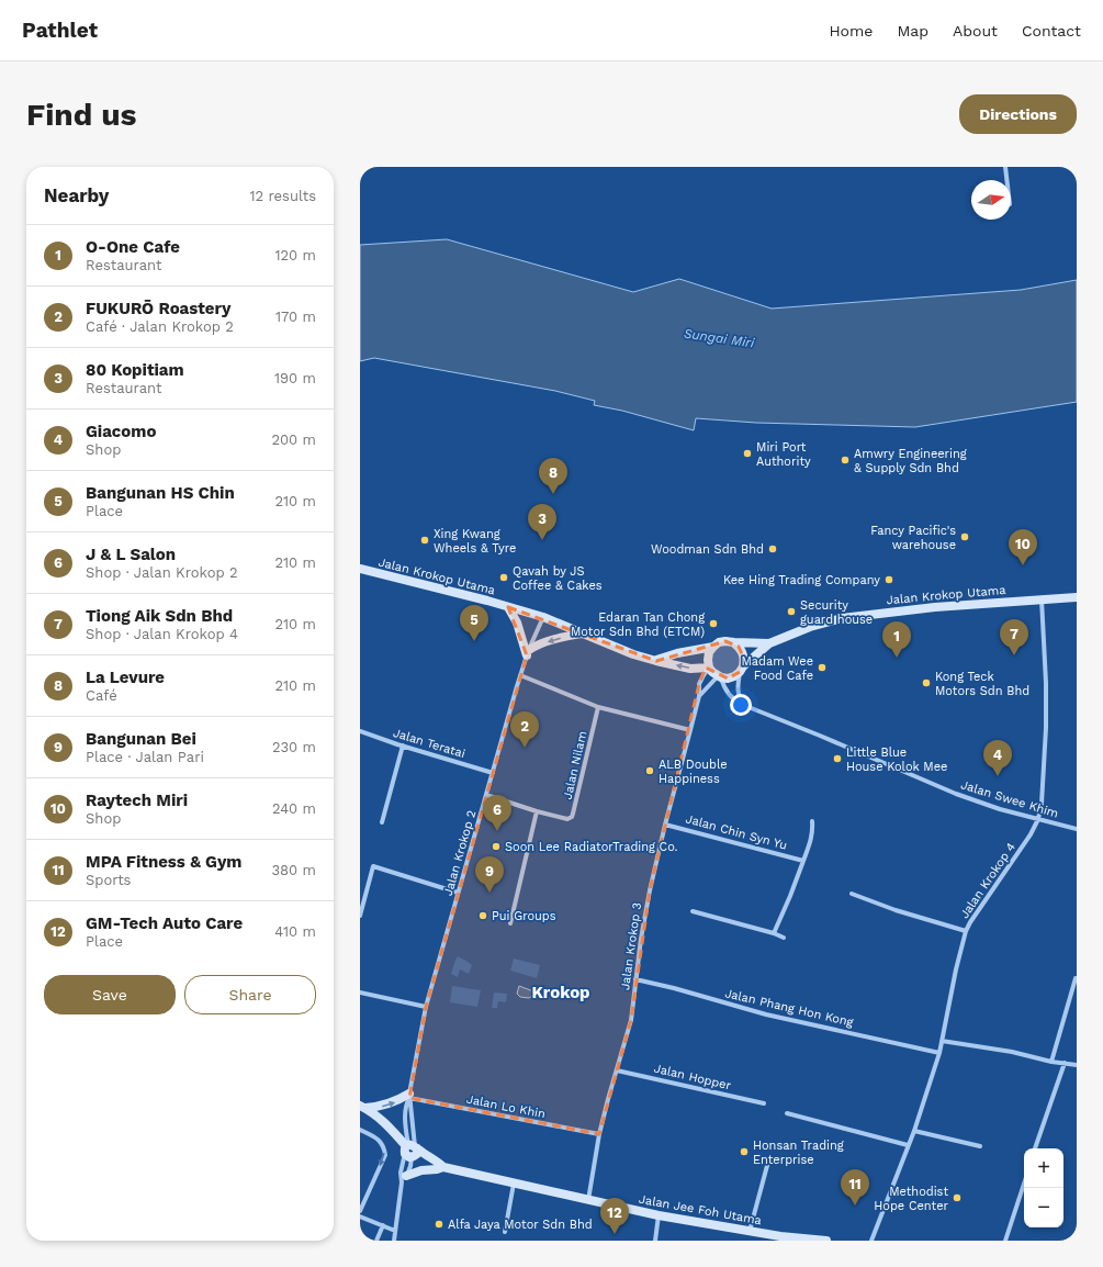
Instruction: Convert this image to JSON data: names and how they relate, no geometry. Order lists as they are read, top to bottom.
{
  "streets": {
    "street": [
      "Jalan Krokop Utama",
      "Jalan Teratai",
      "Jalan Nilam",
      "Jalan Swee Khim",
      "Jalan Chin Syn Yu",
      "Jalan Krokop 2",
      "Jalan Krokop 4",
      "Jalan Krokop 3",
      "Jalan Phang Hon Kong",
      "Jalan Hopper",
      "Jalan Lo Khin",
      "Jalan Jee Foh Utama"
    ]
  },
  "crossings": [
    ["Jalan Krokop Utama", "Jalan Swee Khim"],
    ["Jalan Krokop Utama", "Jalan Krokop 2"],
    ["Jalan Krokop Utama", "Jalan Krokop 4"],
    ["Jalan Krokop Utama", "Jalan Krokop 3"],
    ["Jalan Teratai", "Jalan Krokop 2"],
    ["Jalan Nilam", "Jalan Krokop 2"],
    ["Jalan Swee Khim", "Jalan Krokop 4"],
    ["Jalan Swee Khim", "Jalan Krokop 3"],
    ["Jalan Chin Syn Yu", "Jalan Krokop 3"],
    ["Jalan Krokop 2", "Jalan Lo Khin"],
    ["Jalan Krokop 4", "Jalan Phang Hon Kong"],
    ["Jalan Krokop 3", "Jalan Phang Hon Kong"],
    ["Jalan Krokop 3", "Jalan Hopper"],
    ["Jalan Krokop 3", "Jalan Lo Khin"],
    ["Jalan Krokop 3", "Jalan Jee Foh Utama"]
  ],
  "districts": ["Krokop"],
  "water": ["Sungai Miri"],
  "places": [
    "Miri Port Authority",
    "Amwry Engineering & Supply Sdn Bhd",
    "Fancy Pacific's warehouse",
    "Xing Kwang Wheels & Tyre",
    "Woodman Sdn Bhd",
    "Qavah by JS Coffee & Cakes",
    "Kee Hing Trading Company",
    "Security guard house",
    "Edaran Tan Chong Motor Sdn Bhd (ETCM)",
    "Madam Wee Food Cafe",
    "Kong Teck Motors Sdn Bhd",
    "Little Blue House Kolok Mee",
    "ALB Double Happiness",
    "Soon Lee RadiatorTrading Co.",
    "Pui Groups",
    "Honsan Trading Enterprise",
    "Methodist Hope Center",
    "Alfa Jaya Motor Sdn Bhd"
  ],
  "north": "right",
  "page": {
    "header": "Pathlet",
    "nav": [
      "Home",
      "Map",
      "About",
      "Contact"
    ],
    "buttons": [
      "Directions",
      ["Save", "Share"]
    ],
    "title": "Find us",
    "heading": ["Nearby", "12 results"],
    "list": [
      {
        "mark": "1",
        "name": "O-One Cafe",
        "note": "Restaurant",
        "value": "120 m"
      },
      {
        "mark": "2",
        "name": "FUKURŌ Roastery",
        "note": "Café · Jalan Krokop 2",
        "value": "170 m"
      },
      {
        "mark": "3",
        "name": "80 Kopitiam",
        "note": "Restaurant",
        "value": "190 m"
      },
      {
        "mark": "4",
        "name": "Giacomo",
        "note": "Shop",
        "value": "200 m"
      },
      {
        "mark": "5",
        "name": "Bangunan HS Chin",
        "note": "Place",
        "value": "210 m"
      },
      {
        "mark": "6",
        "name": "J & L Salon",
        "note": "Shop · Jalan Krokop 2",
        "value": "210 m"
      },
      {
        "mark": "7",
        "name": "Tiong Aik Sdn Bhd",
        "note": "Shop · Jalan Krokop 4",
        "value": "210 m"
      },
      {
        "mark": "8",
        "name": "La Levure",
        "note": "Café",
        "value": "210 m"
      },
      {
        "mark": "9",
        "name": "Bangunan Bei",
        "note": "Place · Jalan Pari",
        "value": "230 m"
      },
      {
        "mark": "10",
        "name": "Raytech Miri",
        "note": "Shop",
        "value": "240 m"
      },
      {
        "mark": "11",
        "name": "MPA Fitness & Gym",
        "note": "Sports",
        "value": "380 m"
      },
      {
        "mark": "12",
        "name": "GM-Tech Auto Care",
        "note": "Place",
        "value": "410 m"
      }
    ],
    "pins": [
      "8",
      "3",
      "10",
      "5",
      "7",
      "1",
      "2",
      "4",
      "6",
      "9",
      "11",
      "12"
    ],
    "map_buttons": ["+", "−"]
  }
}
